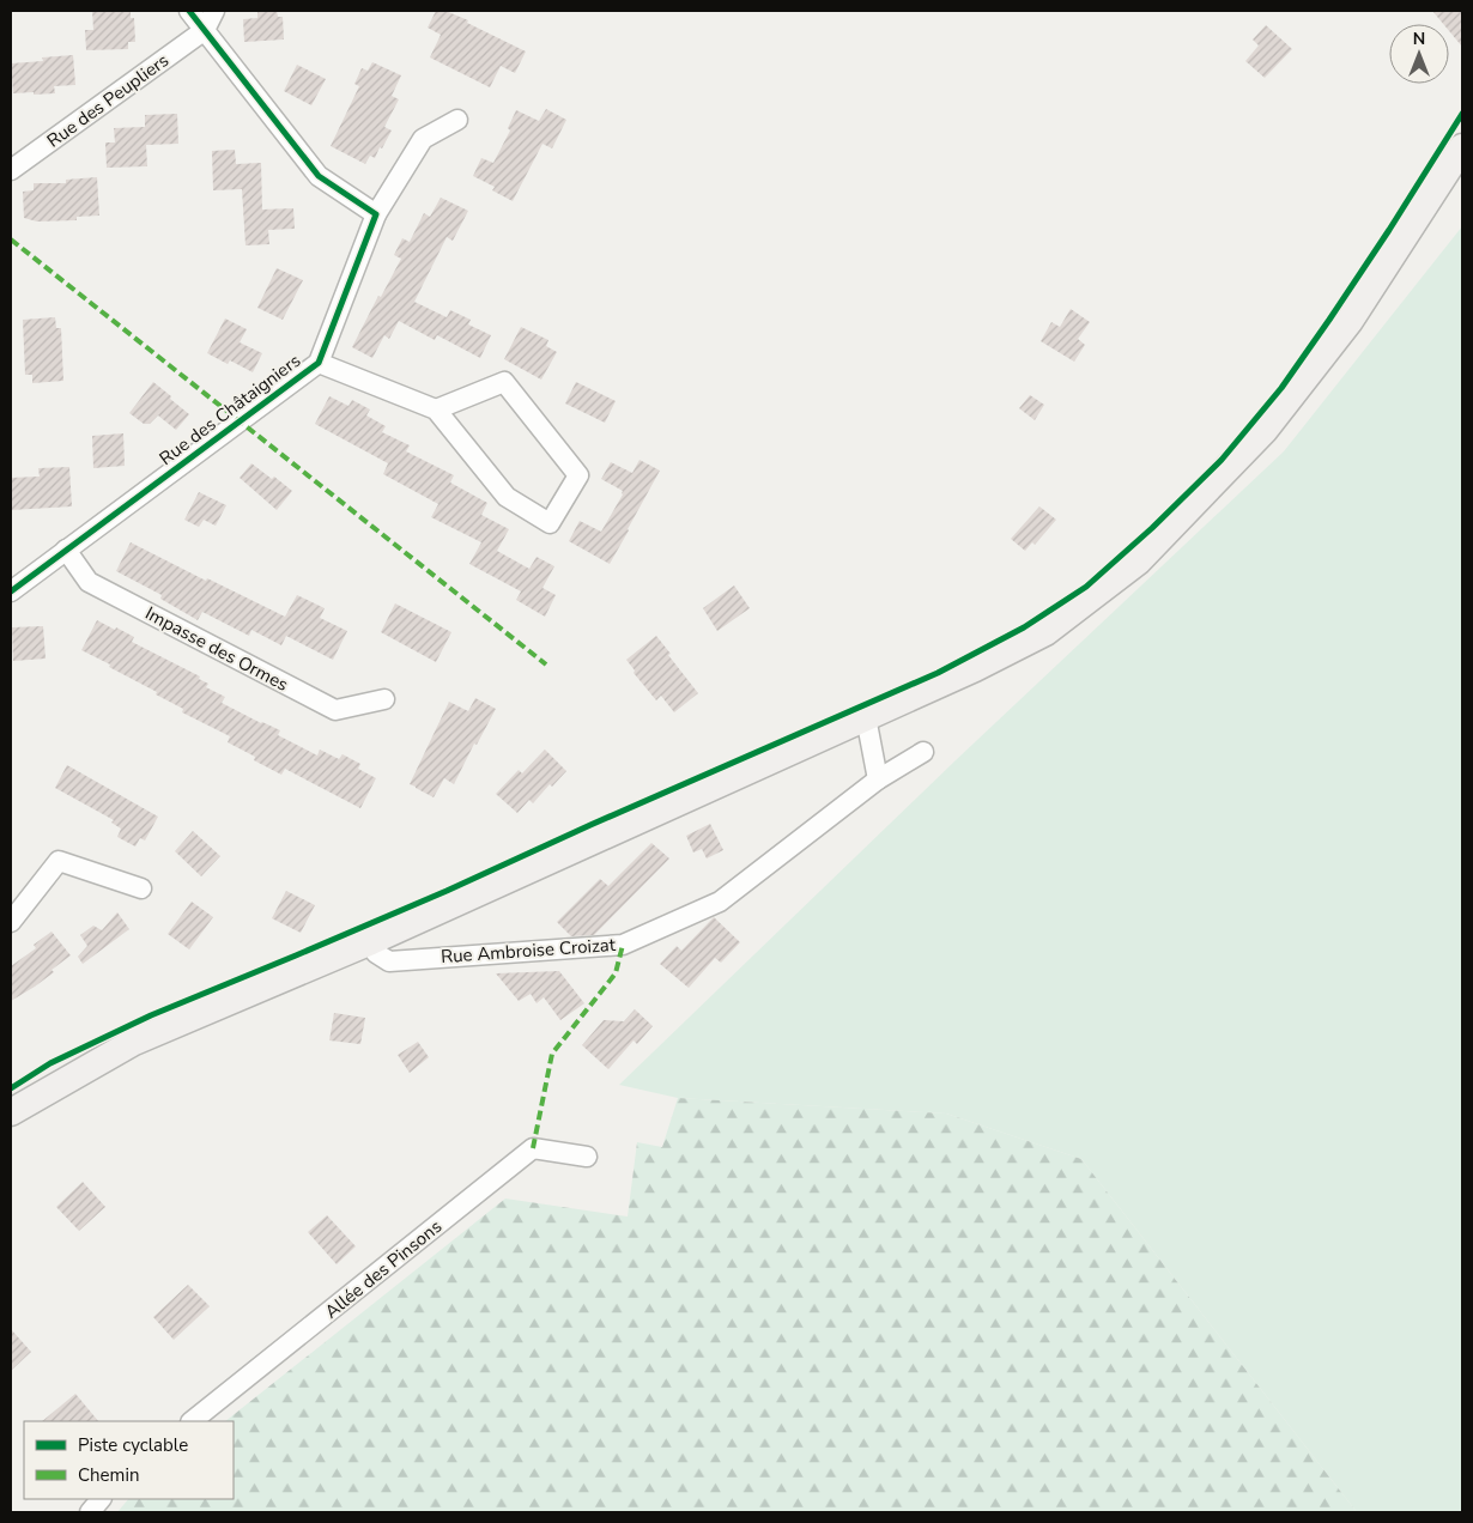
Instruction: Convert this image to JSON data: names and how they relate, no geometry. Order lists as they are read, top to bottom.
{
  "streets": {
    "street": [
      "Rue des Peupliers",
      "Rue des Châtaigniers",
      "Impasse des Ormes",
      "Rue Ambroise Croizat",
      "Allée des Pinsons"
    ]
  },
  "crossings": [
    ["Rue des Châtaigniers", "Impasse des Ormes"]
  ],
  "legend": ["Piste cyclable", "Chemin"],
  "north": "top"
}
